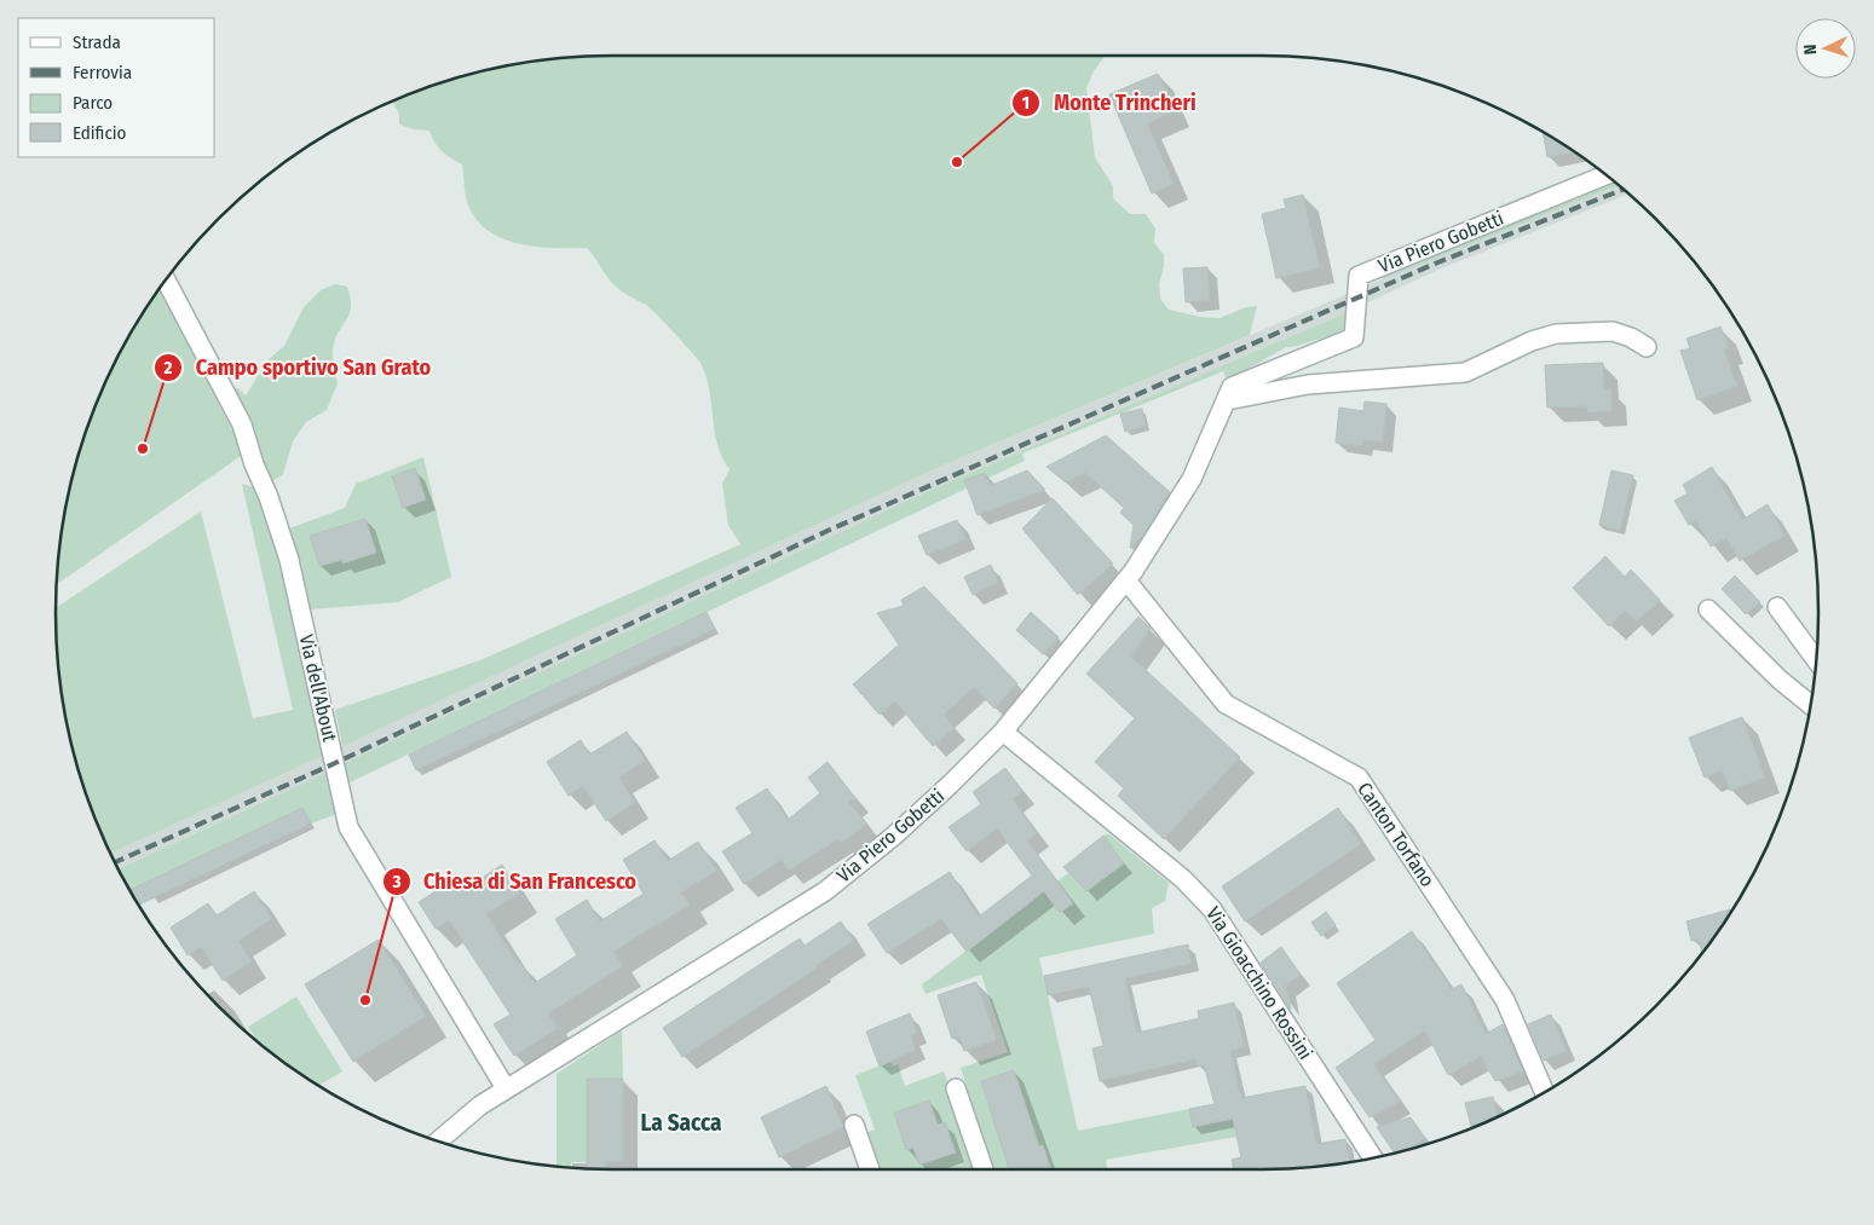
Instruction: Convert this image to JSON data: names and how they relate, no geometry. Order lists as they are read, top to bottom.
{
  "streets": {
    "street": [
      "Via Piero Gobetti",
      "Via dell'About",
      "Canton Torfano",
      "Via Gioacchino Rossini"
    ]
  },
  "crossings": [
    ["Via Piero Gobetti", "Via dell'About"],
    ["Via Piero Gobetti", "Canton Torfano"],
    ["Via Piero Gobetti", "Via Gioacchino Rossini"]
  ],
  "districts": ["La Sacca"],
  "places": ["Monte Trincheri", "Campo sportivo San Grato", "Chiesa di San Francesco"],
  "legend": [
    "Strada",
    "Ferrovia",
    "Parco",
    "Edificio"
  ],
  "north": "left"
}
